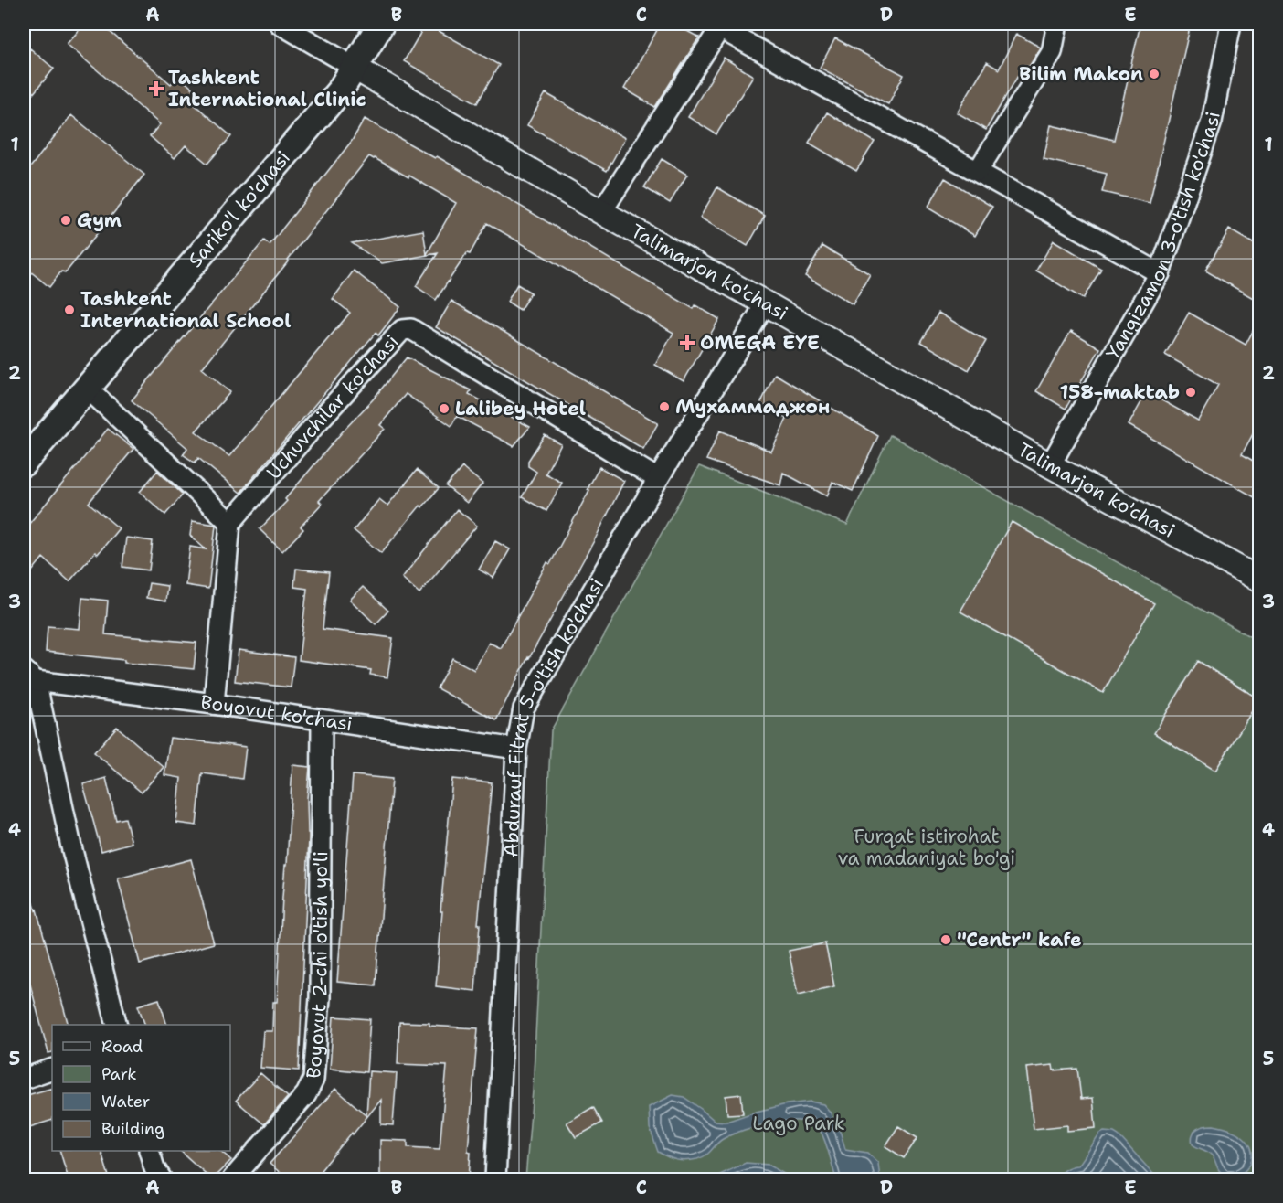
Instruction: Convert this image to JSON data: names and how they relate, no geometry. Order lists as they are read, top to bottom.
{
  "streets": {
    "main road": ["Sariko'l ko'chasi"],
    "street": [
      "Yangizamon 3-o'tish ko'chasi",
      "Talimarjon ko'chasi",
      "Uchuvchilar ko'chasi",
      "Boyovut ko'chasi",
      "Abdurauf Fitrat 5-o'tish ko'chasi",
      "Boyovut 2-chi o'tish yo'li"
    ]
  },
  "crossings": [
    ["Sariko'l ko'chasi", "Talimarjon ko'chasi"],
    ["Yangizamon 3-o'tish ko'chasi", "Talimarjon ko'chasi"],
    ["Talimarjon ko'chasi", "Abdurauf Fitrat 5-o'tish ko'chasi"],
    ["Uchuvchilar ko'chasi", "Abdurauf Fitrat 5-o'tish ko'chasi"],
    ["Boyovut ko'chasi", "Abdurauf Fitrat 5-o'tish ko'chasi"],
    ["Boyovut ko'chasi", "Boyovut 2-chi o'tish yo'li"]
  ],
  "parks": ["Furqat istirohat va madaniyat bo'gi", "Lago Park"],
  "places": {
    "other": [
      "Bilim Makon",
      "Gym",
      "Tashkent International School",
      "158-maktab",
      "Мухаммаджон",
      "Lalibey Hotel",
      "\"Centr\" kafe"
    ],
    "health": ["Tashkent International Clinic", "OMEGA EYE"]
  },
  "legend": [
    "Road",
    "Park",
    "Water",
    "Building"
  ],
  "grid": {
    "columns": [
      "A",
      "B",
      "C",
      "D",
      "E"
    ],
    "rows": [
      "1",
      "2",
      "3",
      "4",
      "5"
    ]
  }
}
